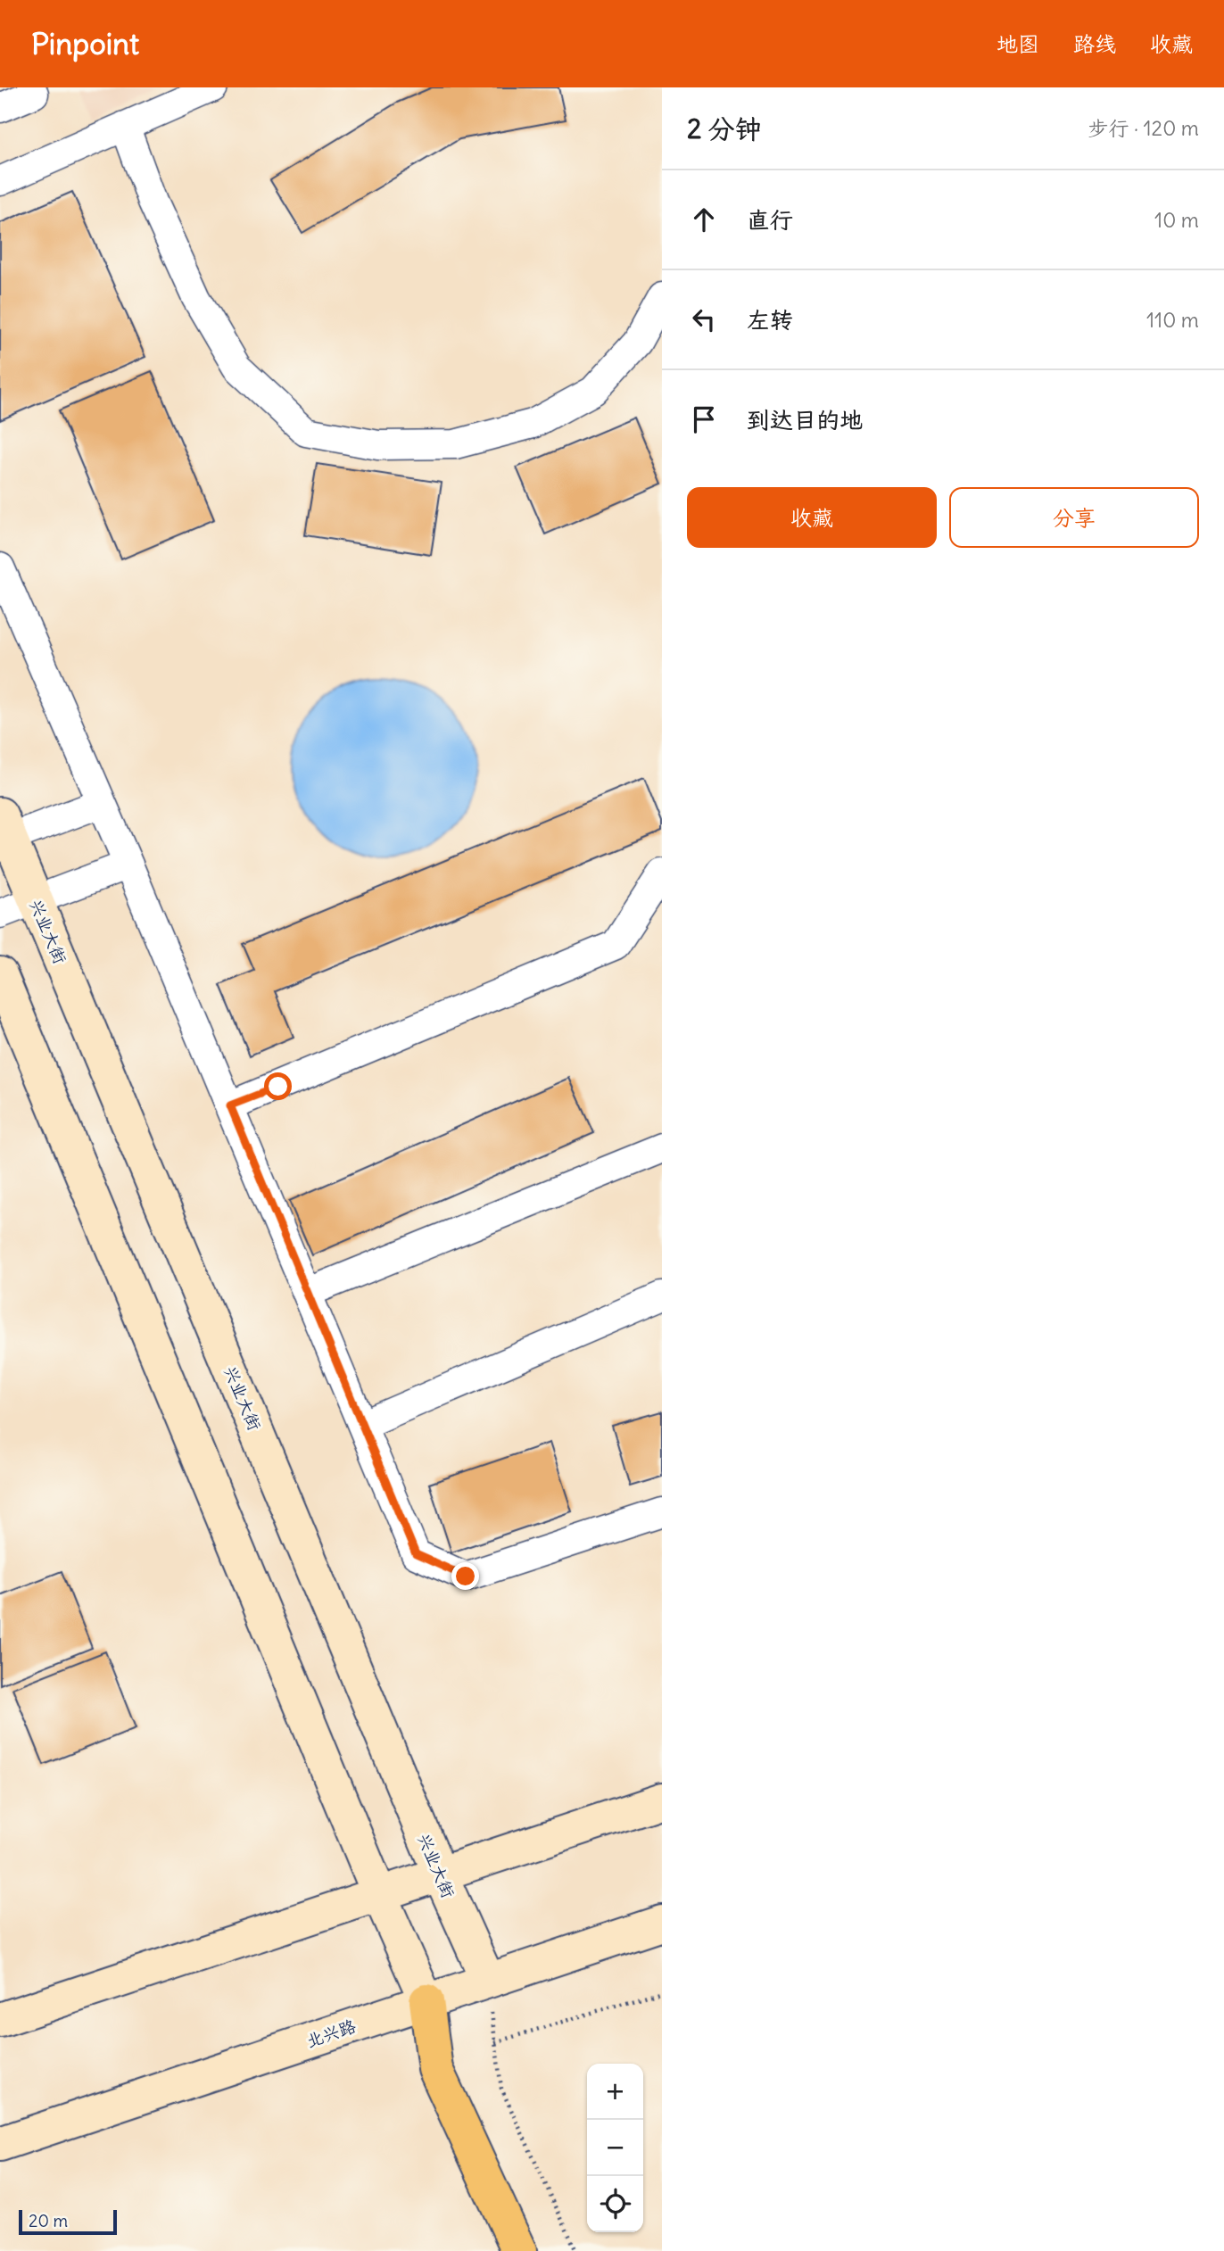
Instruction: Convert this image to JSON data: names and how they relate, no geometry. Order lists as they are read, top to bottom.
{
  "streets": {
    "main road": ["兴业大街", "北兴路"]
  },
  "crossings": [
    ["兴业大街", "北兴路"]
  ],
  "scale_bar": "20 m",
  "page": {
    "header": "Pinpoint",
    "nav": ["地图", "路线", "收藏"],
    "heading": ["2 分钟", "步行 · 120 m"],
    "list": [
      ["直行", "10 m"],
      ["左转", "110 m"],
      "到达目的地"
    ],
    "buttons": ["收藏", "分享"],
    "map_buttons": ["+", "−"],
    "scale": "20 m"
  }
}
